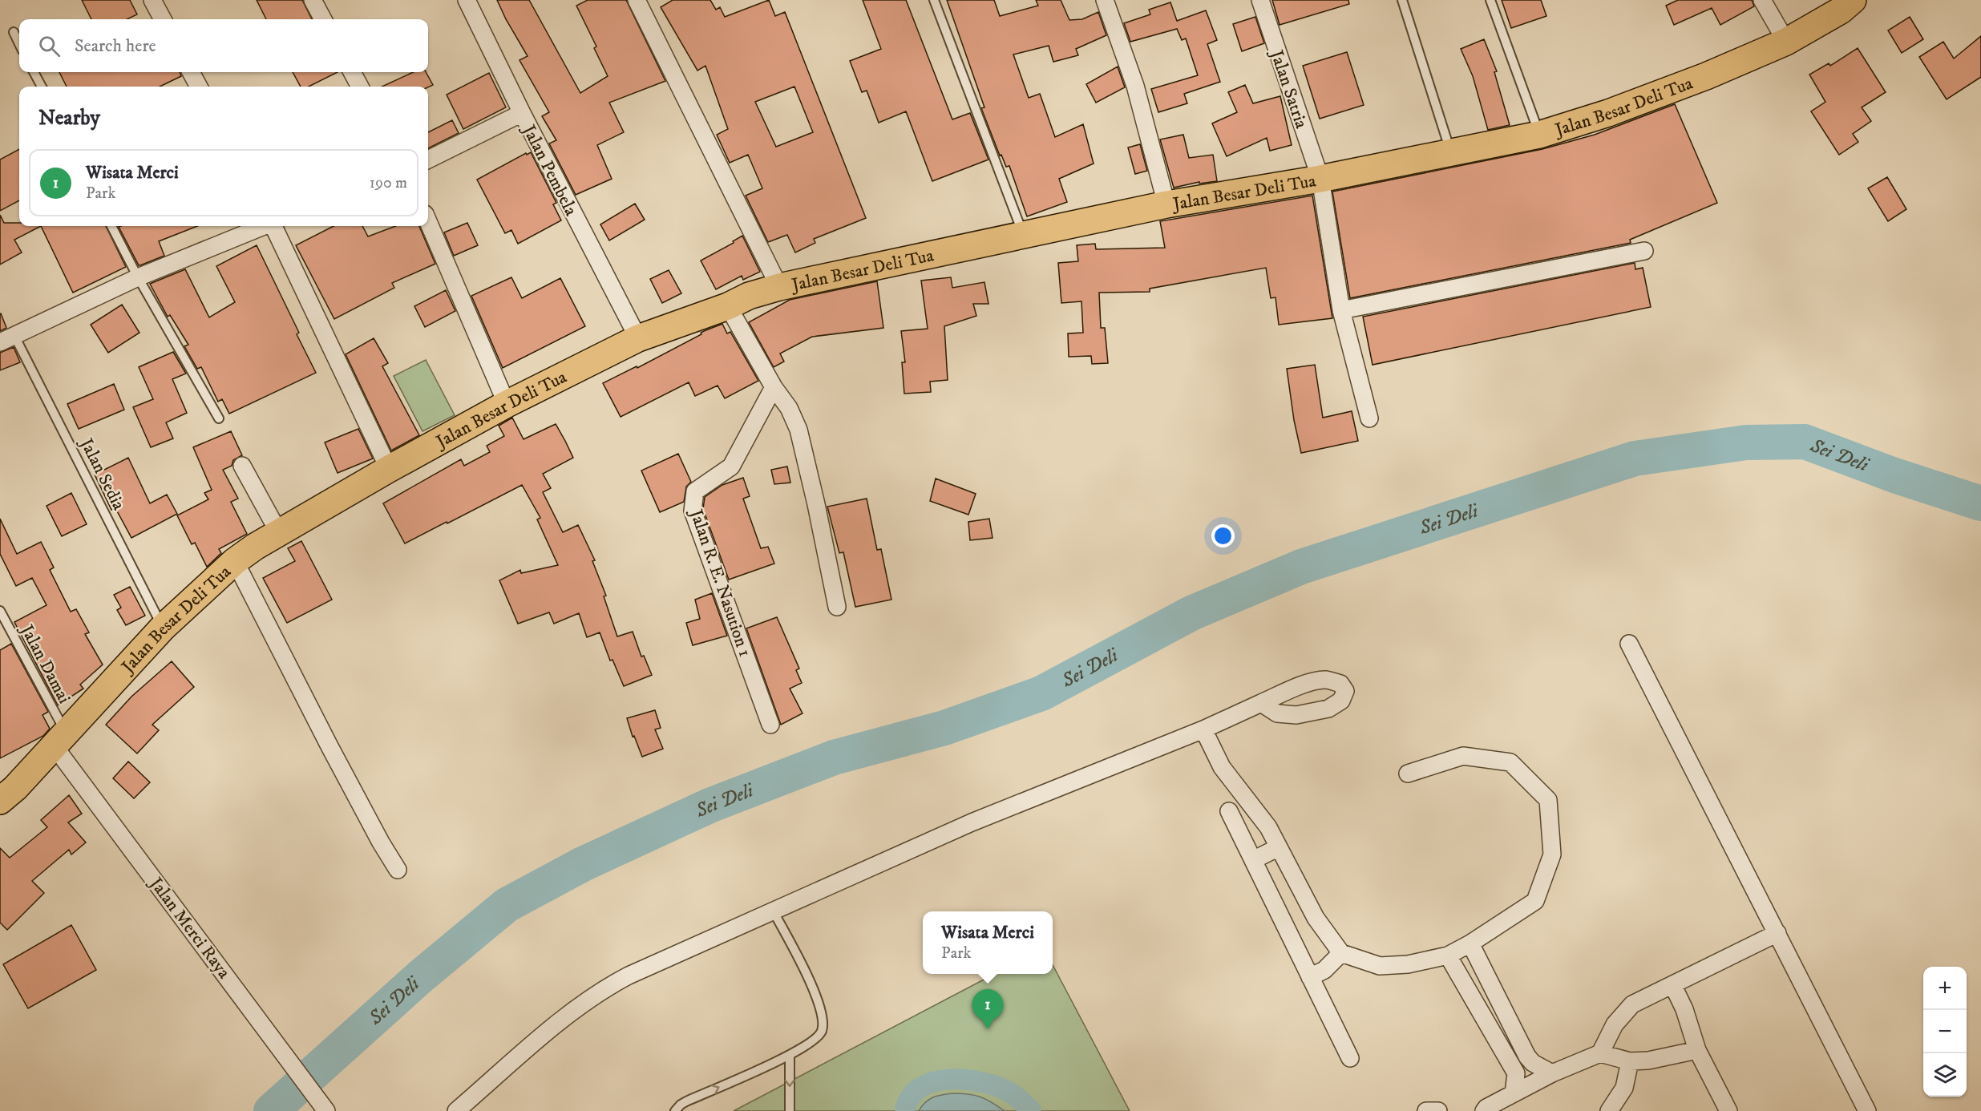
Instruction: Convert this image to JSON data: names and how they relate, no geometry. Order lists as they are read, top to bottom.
{
  "streets": {
    "main road": ["Jalan Besar Deli Tua"],
    "street": [
      "Jalan Satria",
      "Jalan Pembela",
      "Jalan R. E. Nasution 1",
      "Jalan Merci Raya"
    ],
    "lane": ["Jalan Sedia", "Jalan Damai"]
  },
  "crossings": [
    ["Jalan Satria", "Jalan Besar Deli Tua"],
    ["Jalan Besar Deli Tua", "Jalan Pembela"],
    ["Jalan Besar Deli Tua", "Jalan Sedia"],
    ["Jalan Besar Deli Tua", "Jalan Damai"],
    ["Jalan Besar Deli Tua", "Jalan Merci Raya"],
    ["Jalan Damai", "Jalan Merci Raya"]
  ],
  "water": ["Sei Deli"],
  "page": {
    "search": "Search here",
    "heading": "Nearby",
    "list": [
      {
        "mark": "1",
        "name": "Wisata Merci",
        "note": "Park",
        "value": "190 m"
      }
    ],
    "popup": ["Wisata Merci", "Park"],
    "map_buttons": ["+", "−"],
    "pins": "1"
  }
}
